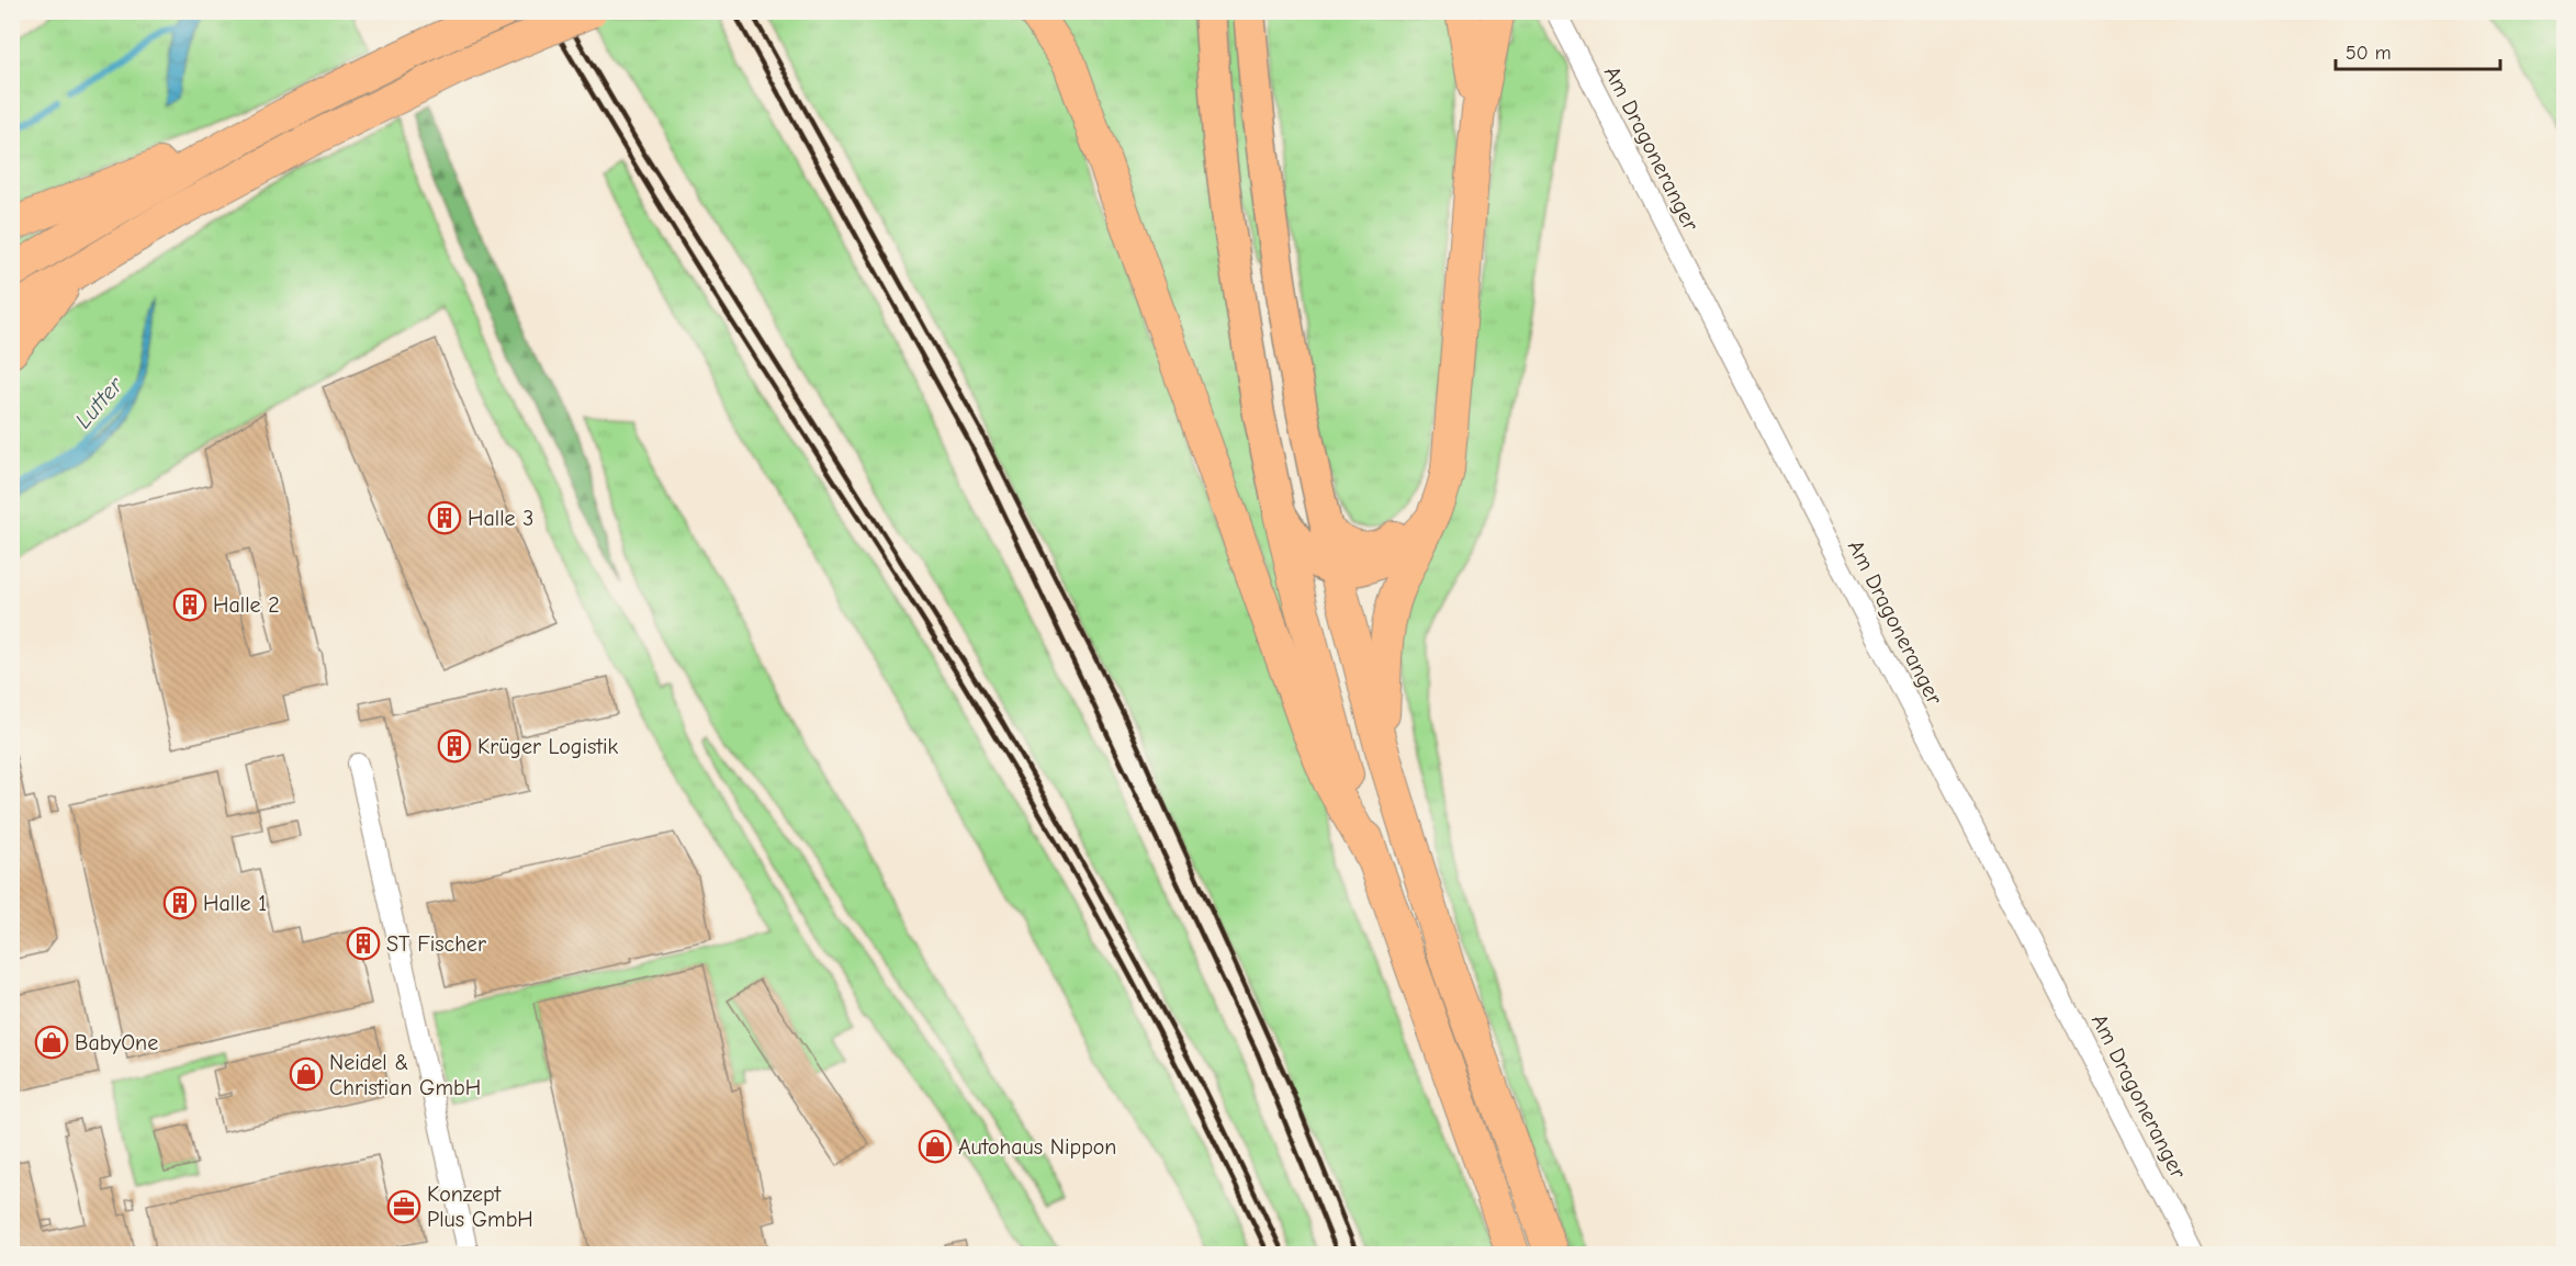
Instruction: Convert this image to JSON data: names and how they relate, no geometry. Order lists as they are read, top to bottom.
{
  "streets": {
    "street": ["Am Dragoneranger"]
  },
  "water": ["Lutter"],
  "places": {
    "building": [
      "Halle 3",
      "Halle 2",
      "Krüger Logistik",
      "Halle 1",
      "ST Fischer"
    ],
    "shop": ["BabyOne", "Neidel & Christian GmbH", "Autohaus Nippon"],
    "office": ["Konzept Plus GmbH"]
  },
  "scale_bar": "50 m"
}
